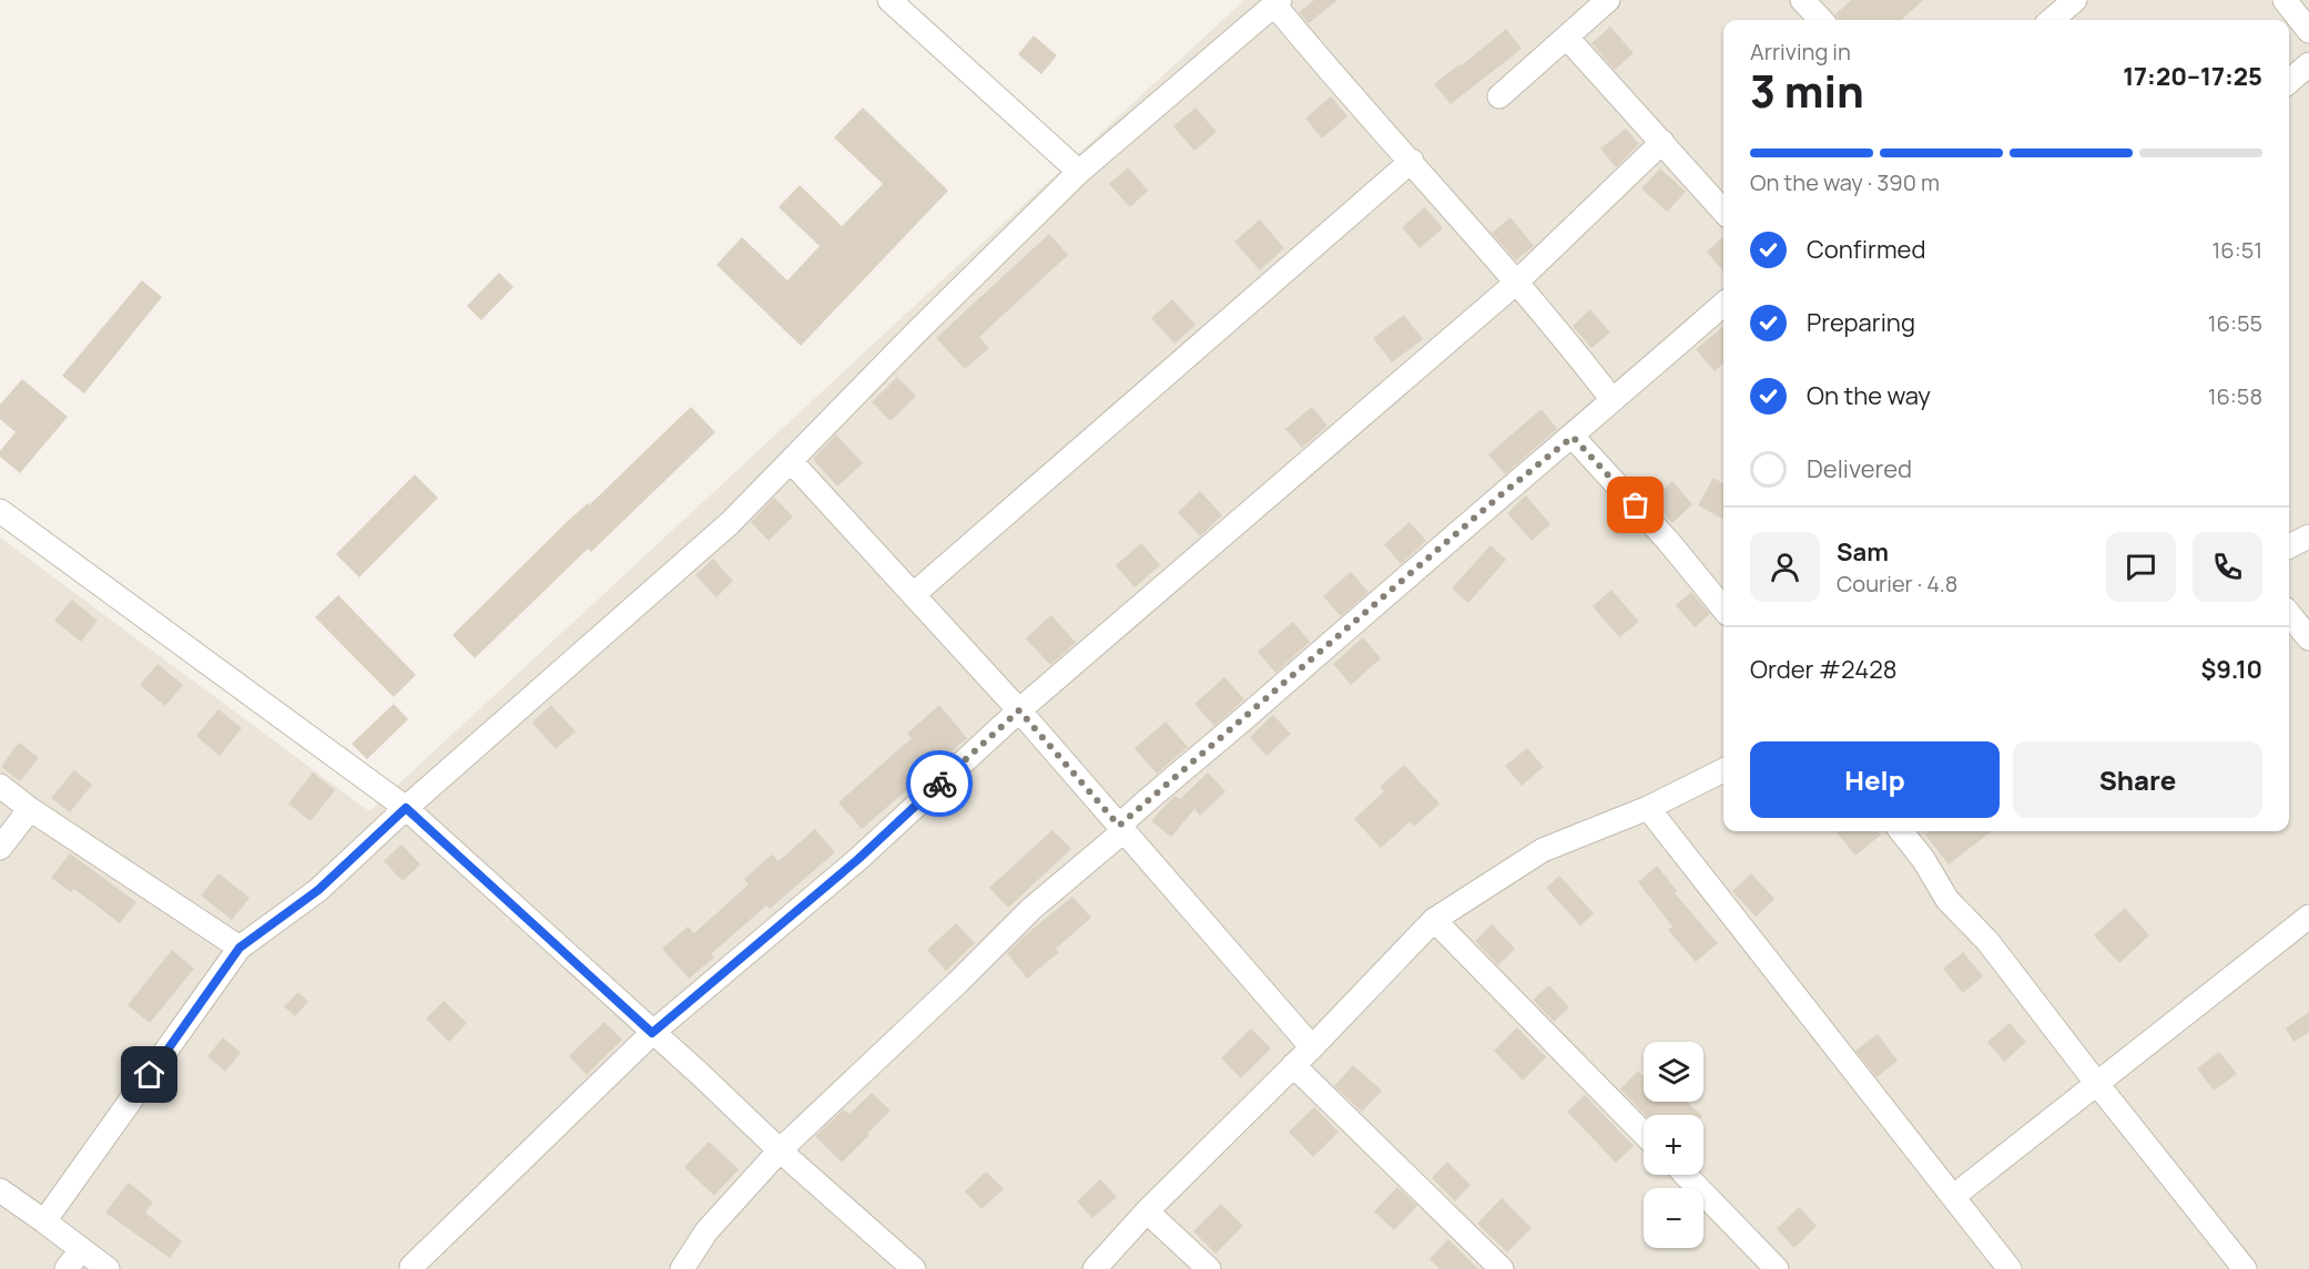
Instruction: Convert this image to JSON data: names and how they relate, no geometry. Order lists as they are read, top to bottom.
{
  "page": {
    "heading": ["3 min", "Arriving in", "17:20–17:25"],
    "panel": [
      "Sam",
      "Courier · 4.8",
      "Order #2428",
      "$9.10"
    ],
    "bar": "On the way · 390 m",
    "list": [
      ["Confirmed", "16:51"],
      ["Preparing", "16:55"],
      ["On the way", "16:58"],
      "Delivered"
    ],
    "buttons": ["Help", "Share"],
    "map_buttons": ["+", "−"]
  }
}
